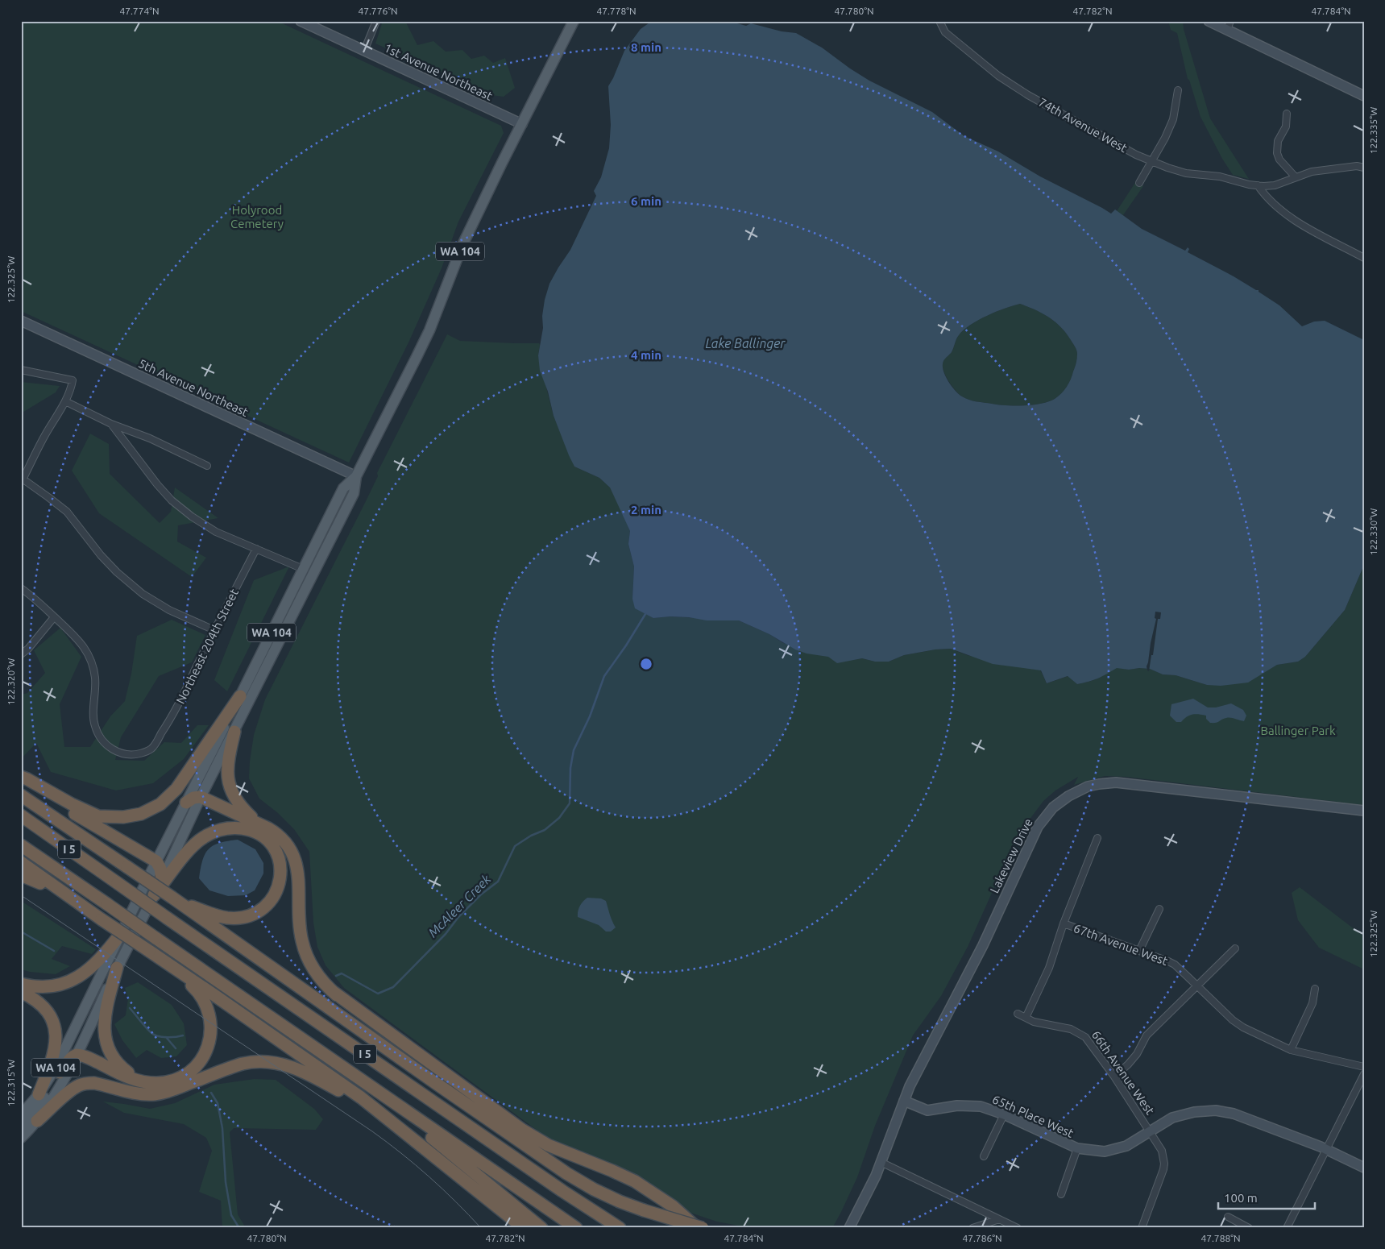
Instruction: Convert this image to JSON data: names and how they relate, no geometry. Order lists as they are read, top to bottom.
{
  "streets": {
    "highway": ["I 5"],
    "main road": ["WA 104"],
    "street": [
      "1st Avenue Northeast",
      "74th Avenue West",
      "5th Avenue Northeast",
      "Northeast 204th Street",
      "Lakeview Drive",
      "67th Avenue West",
      "66th Avenue West",
      "65th Place West"
    ]
  },
  "crossings": [
    ["1st Avenue Northeast", "WA 104"],
    ["WA 104", "5th Avenue Northeast"],
    ["Lakeview Drive", "65th Place West"],
    ["66th Avenue West", "65th Place West"]
  ],
  "water": ["Lake Ballinger", "McAleer Creek"],
  "parks": ["Holyrood Cemetery", "Ballinger Park"],
  "scale_bar": "100 m",
  "coordinates": [
    "47.774°N",
    "47.776°N",
    "47.778°N",
    "47.780°N",
    "47.782°N",
    "47.784°N",
    "122.335°W",
    "122.325°W",
    "122.330°W",
    "122.320°W",
    "122.315°W",
    "47.786°N",
    "47.788°N"
  ],
  "rings": [
    "8 min",
    "6 min",
    "4 min",
    "2 min"
  ]
}
